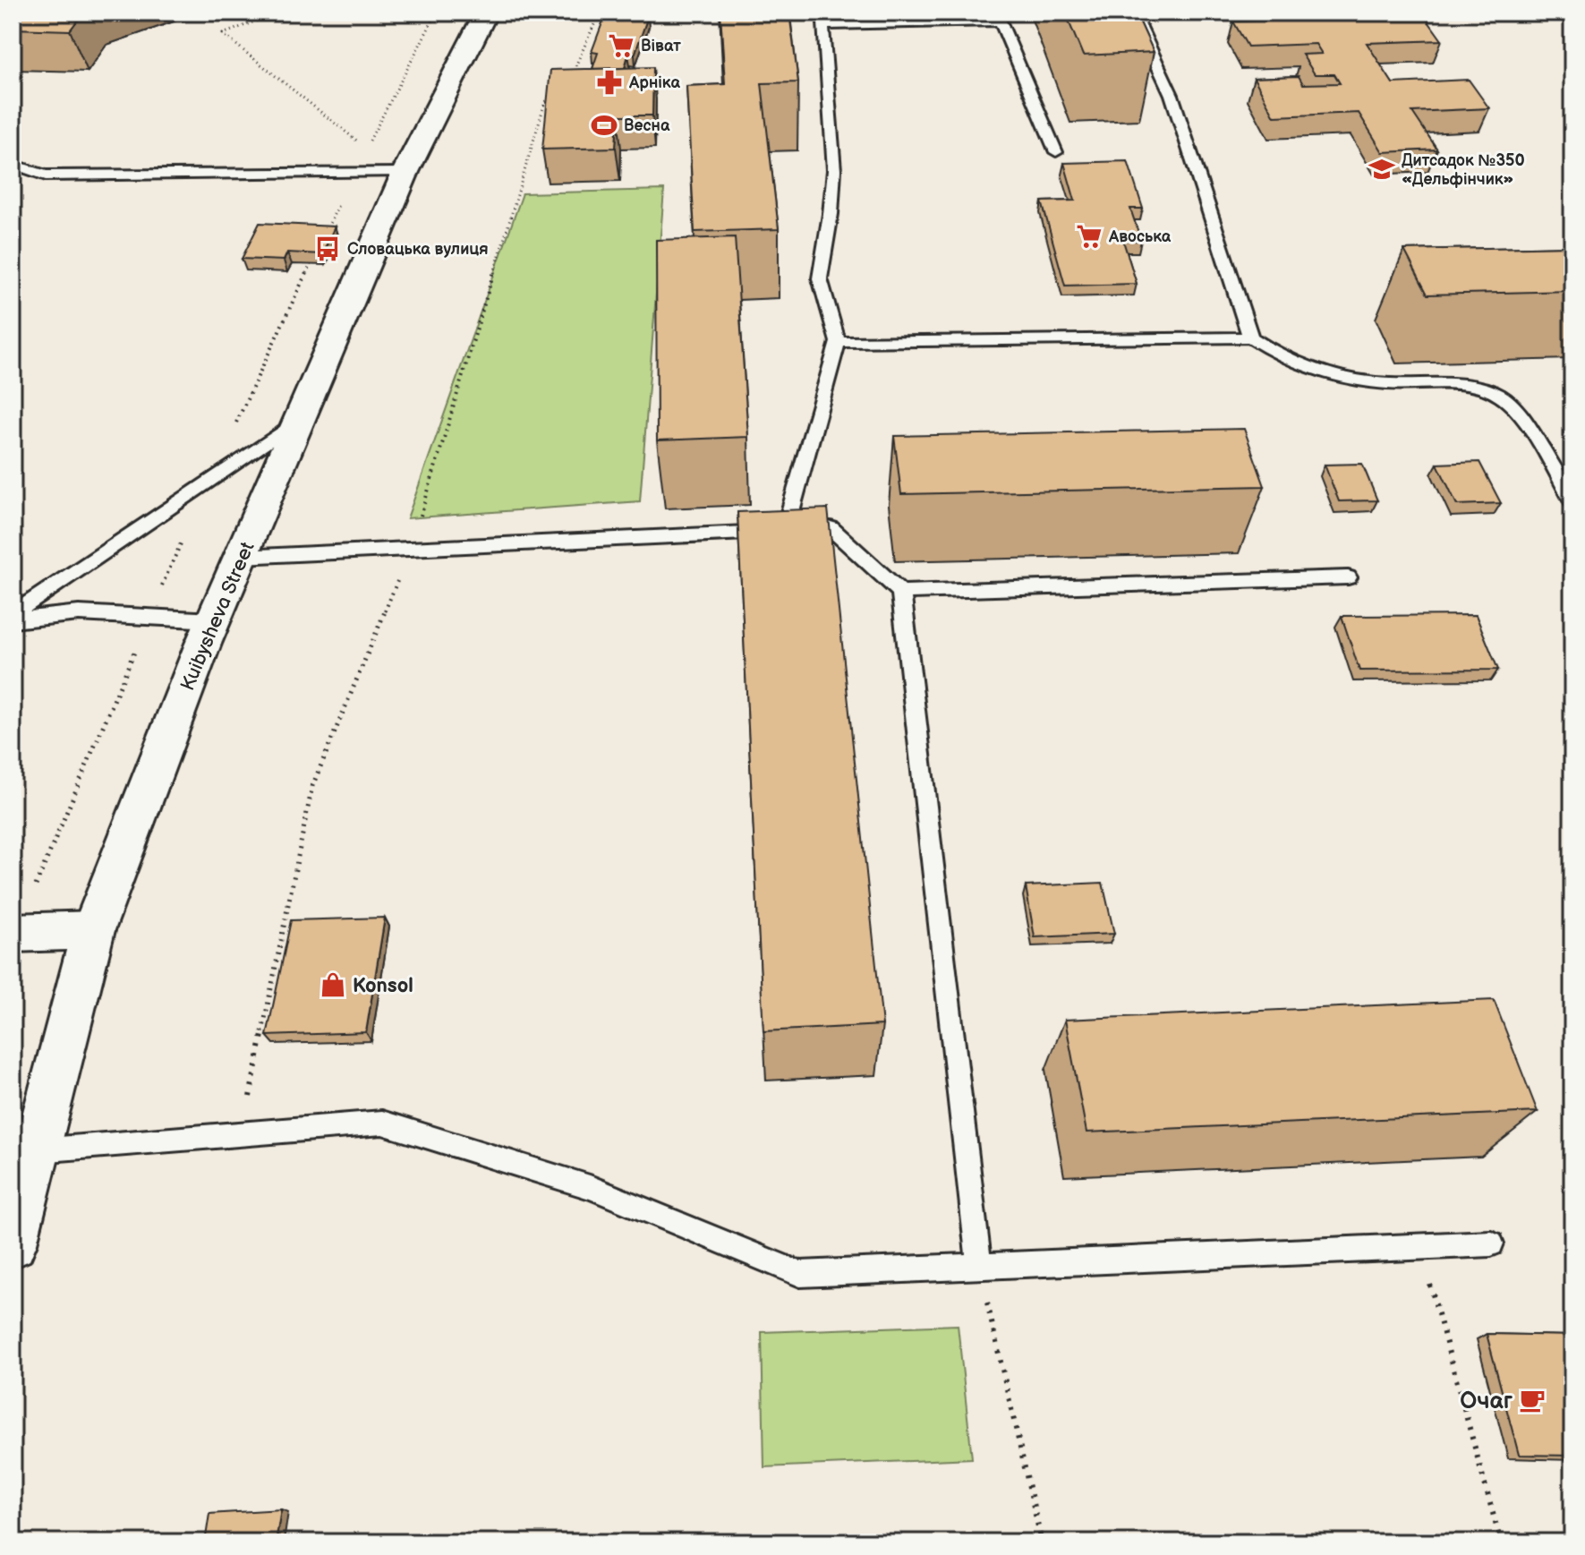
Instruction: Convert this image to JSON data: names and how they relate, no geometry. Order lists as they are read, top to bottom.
{
  "streets": {
    "main road": ["Kuibysheva Street"]
  },
  "places": {
    "supermarket": ["Віват", "Авоська"],
    "pharmacy": ["Арніка"],
    "sports": ["Весна"],
    "school or university": ["Дитсадок №350 «Дельфінчик»"],
    "bus stop": ["Словацька вулиця"],
    "shop": ["Konsol"],
    "cafe": ["Очаг"]
  }
}
